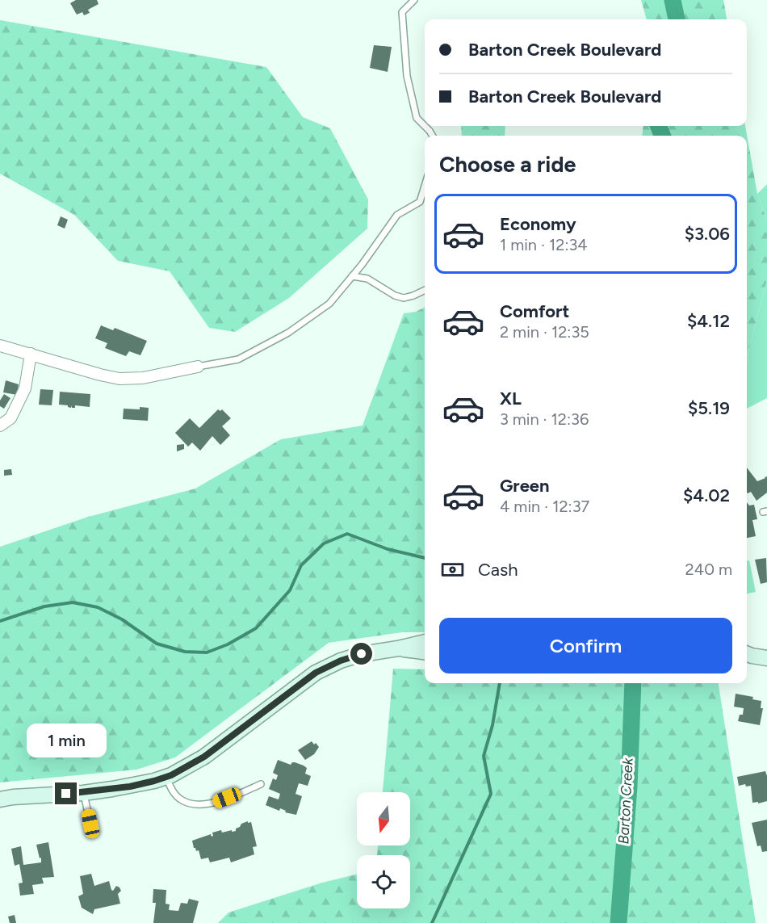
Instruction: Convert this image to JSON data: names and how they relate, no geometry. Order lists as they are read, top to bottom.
{
  "water": ["Barton Creek"],
  "north": "bottom",
  "page": {
    "banner": ["Barton Creek Boulevard", "Barton Creek Boulevard"],
    "heading": "Choose a ride",
    "list": [
      {
        "name": "Economy",
        "note": "1 min · 12:34",
        "value": "$3.06"
      },
      {
        "name": "Comfort",
        "note": "2 min · 12:35",
        "value": "$4.12"
      },
      {
        "name": "XL",
        "note": "3 min · 12:36",
        "value": "$5.19"
      },
      {
        "name": "Green",
        "note": "4 min · 12:37",
        "value": "$4.02"
      }
    ],
    "pay": ["Cash", "240 m"],
    "buttons": "Confirm",
    "bubble": "1 min"
  }
}
